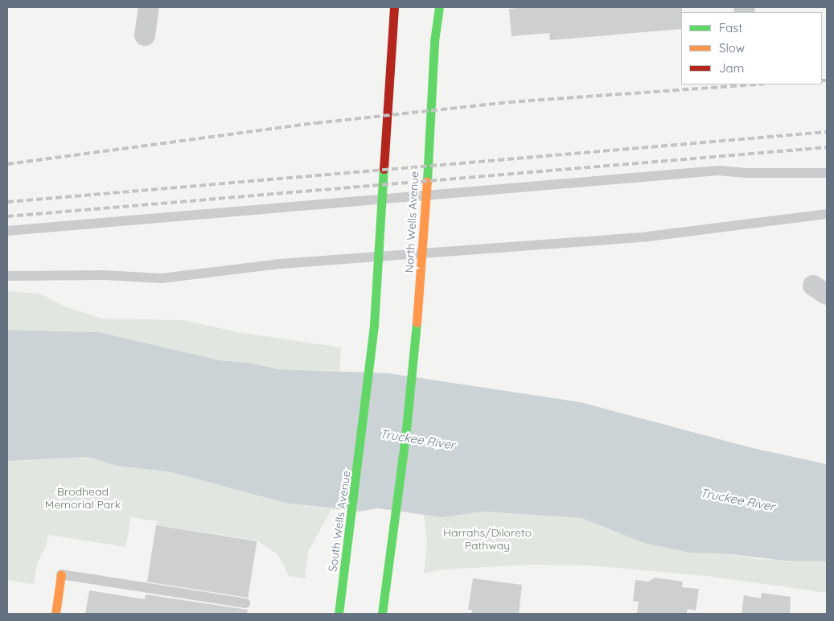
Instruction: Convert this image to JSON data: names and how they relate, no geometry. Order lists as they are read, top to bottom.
{
  "streets": {
    "main road": ["North Wells Avenue", "South Wells Avenue"]
  },
  "water": ["Truckee River"],
  "parks": ["Brodhead Memorial Park", "Harrahs/Diloreto Pathway"],
  "legend": ["Fast", "Slow", "Jam"]
}
